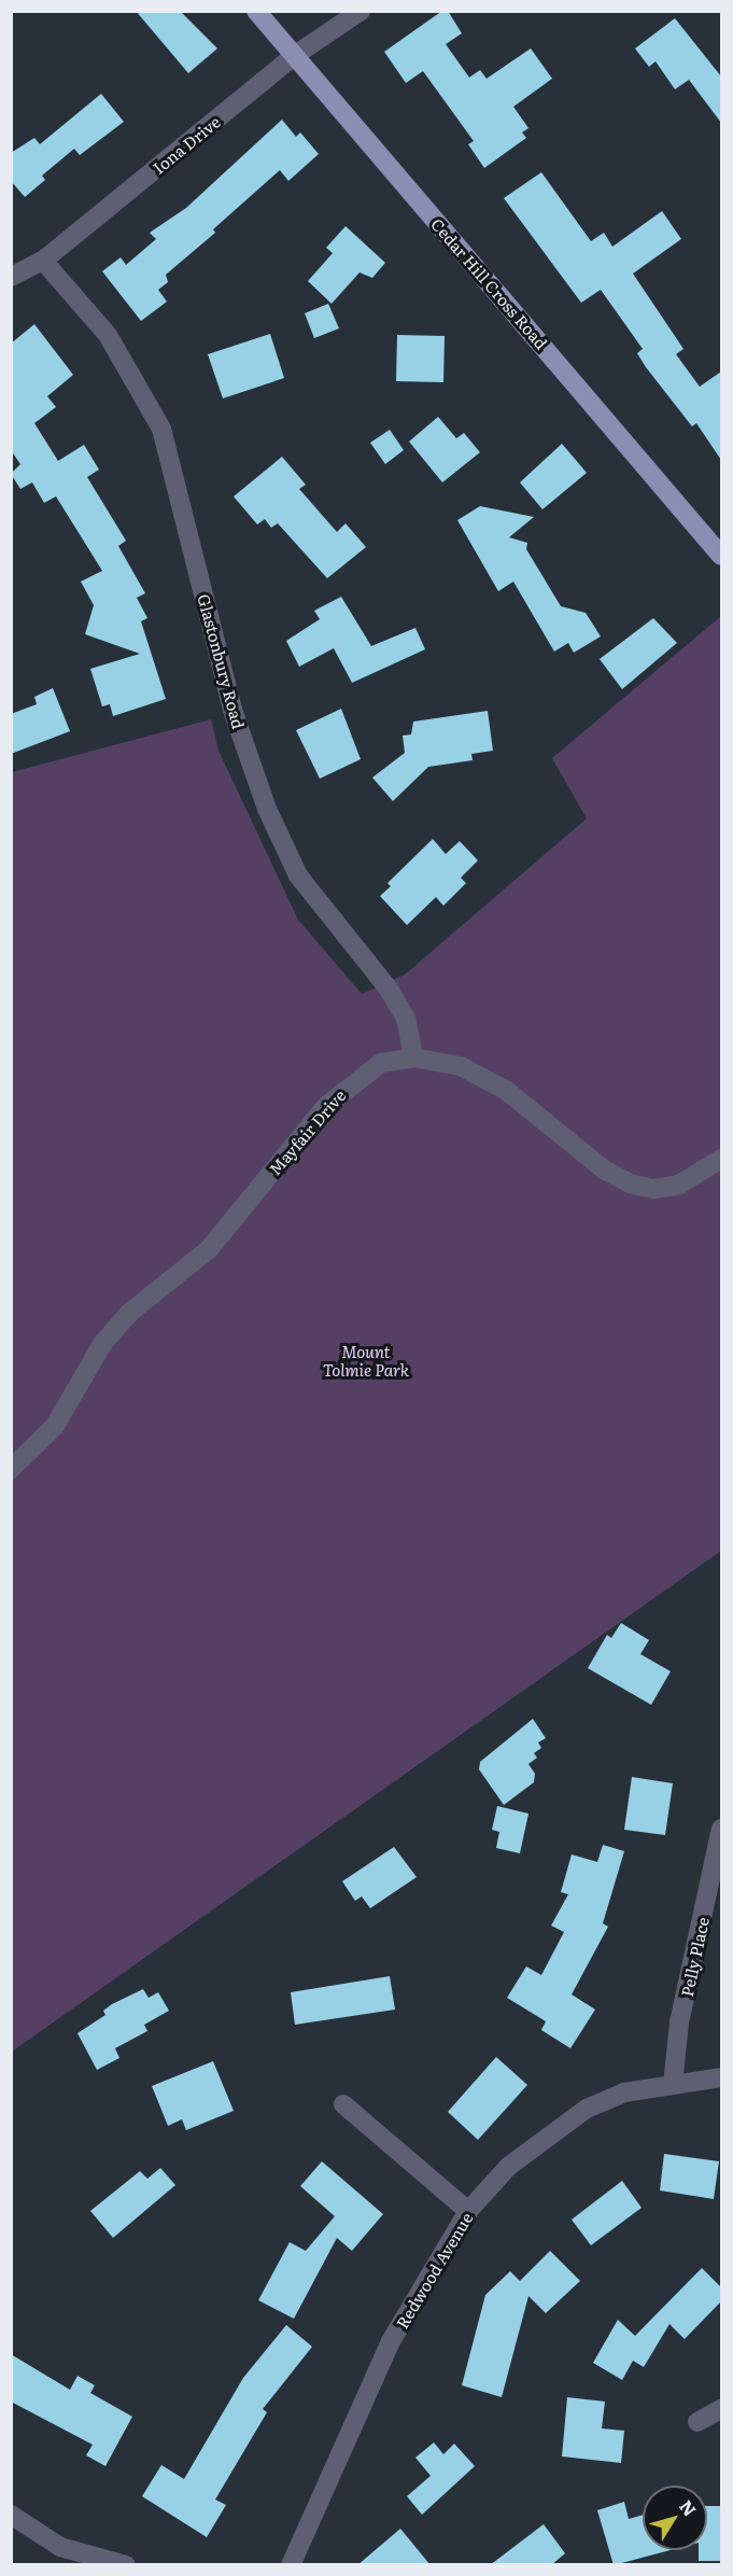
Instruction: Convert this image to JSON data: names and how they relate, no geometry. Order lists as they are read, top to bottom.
{
  "streets": {
    "main road": ["Cedar Hill Cross Road"],
    "street": [
      "Iona Drive",
      "Glastonbury Road",
      "Mayfair Drive",
      "Pelly Place",
      "Redwood Avenue"
    ]
  },
  "crossings": [
    ["Iona Drive", "Cedar Hill Cross Road"],
    ["Iona Drive", "Glastonbury Road"],
    ["Glastonbury Road", "Mayfair Drive"],
    ["Pelly Place", "Redwood Avenue"]
  ],
  "parks": ["Mount Tolmie Park"],
  "north": "top right"
}
